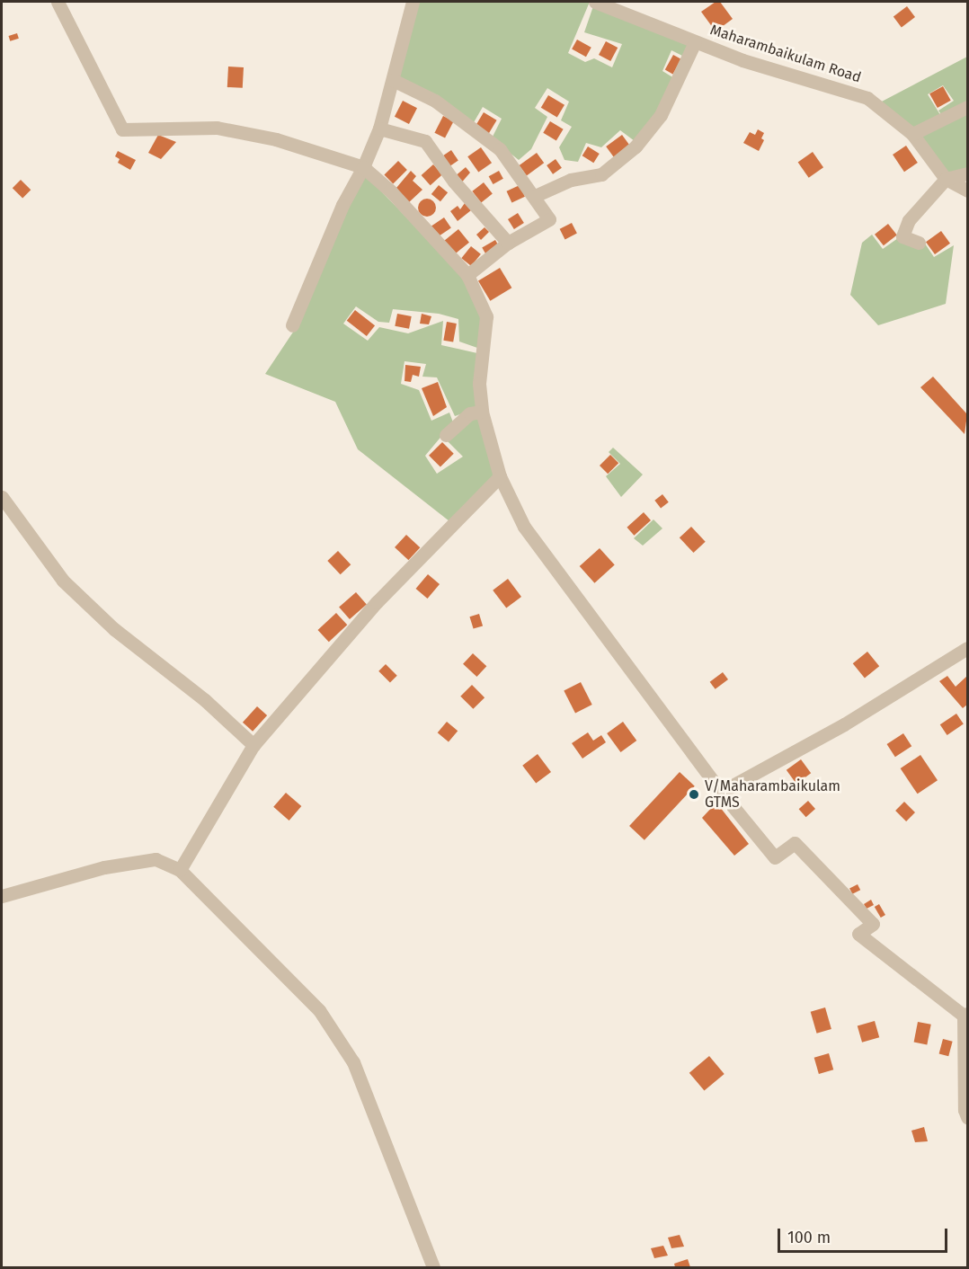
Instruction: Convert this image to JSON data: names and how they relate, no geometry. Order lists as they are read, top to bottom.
{
  "streets": {
    "street": ["Maharambaikulam Road"]
  },
  "places": ["V/Maharambaikulam GTMS"],
  "scale_bar": "100 m"
}
